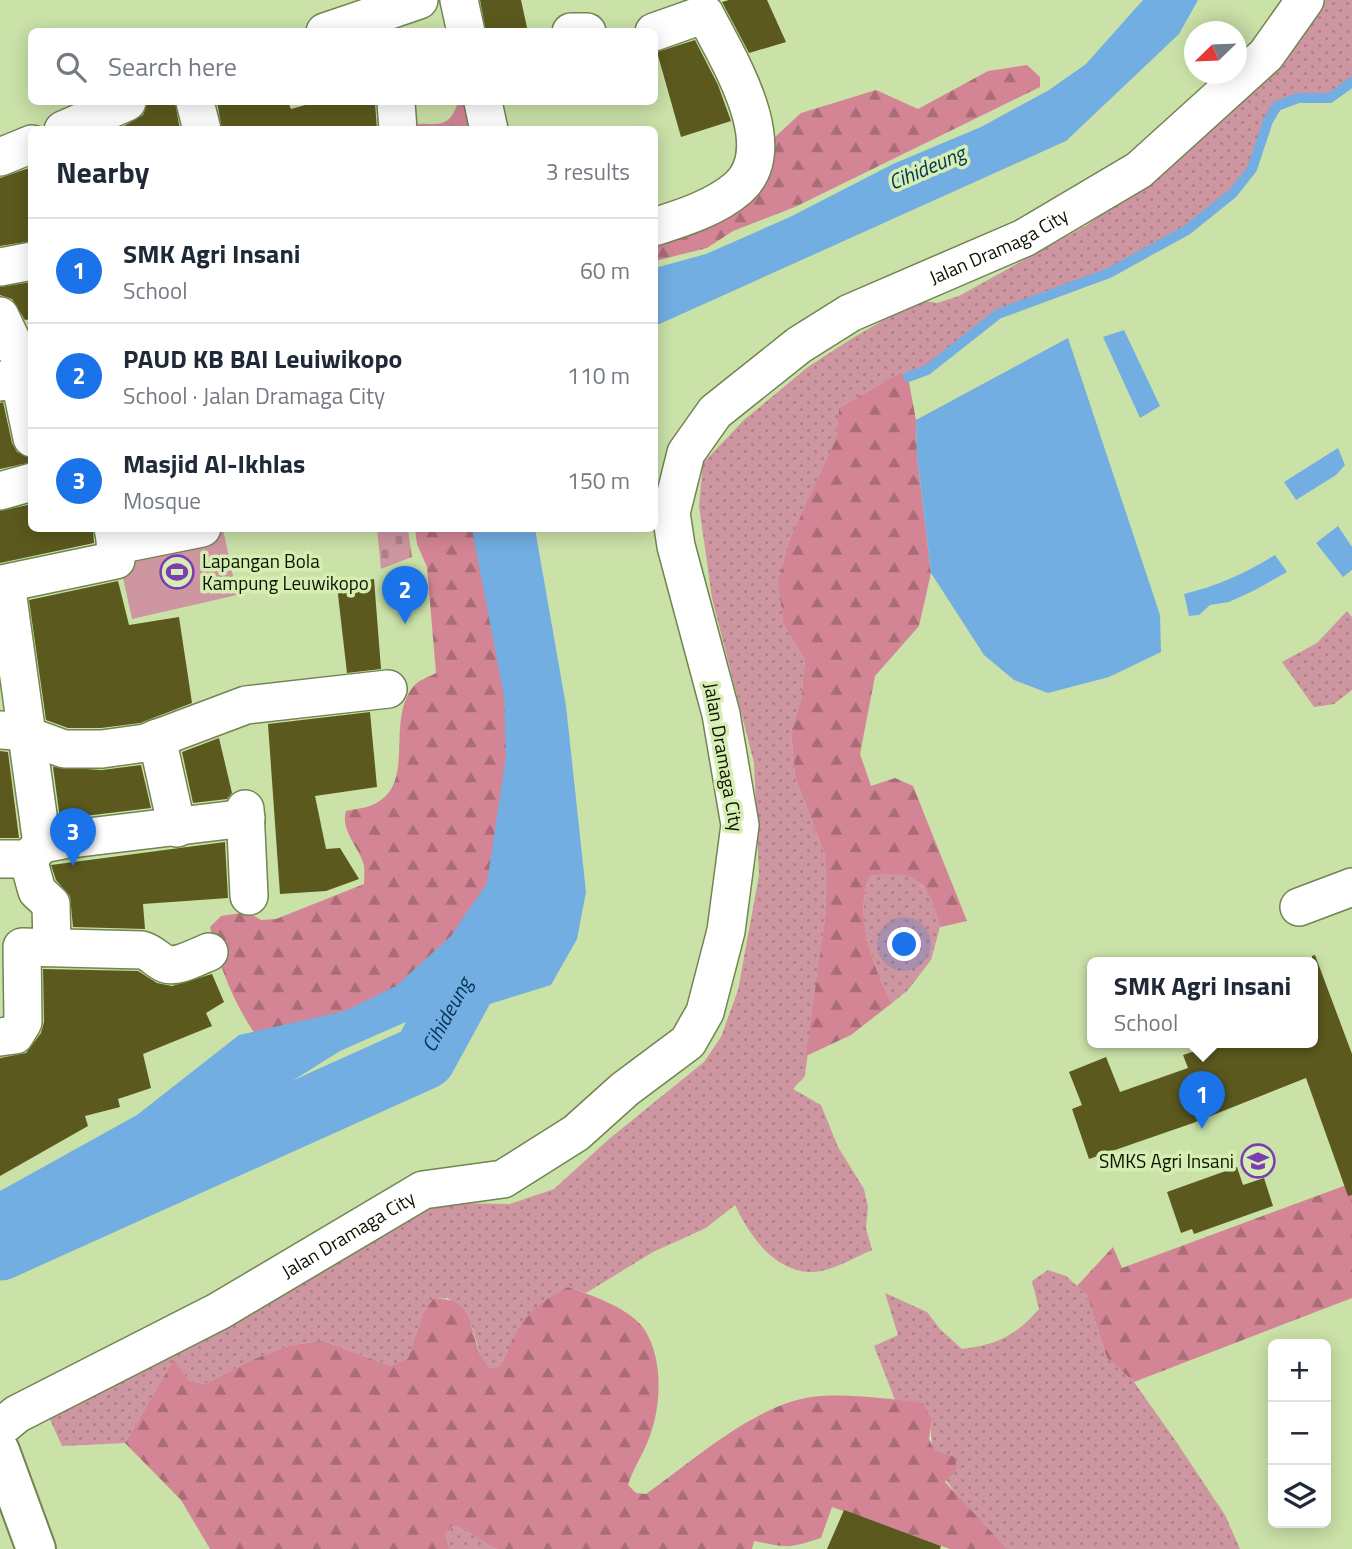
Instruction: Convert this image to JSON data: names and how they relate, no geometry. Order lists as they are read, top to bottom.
{
  "streets": {
    "street": ["Jalan Dramaga City"]
  },
  "water": ["Cihideung"],
  "places": {
    "sports": ["Lapangan Bola Kampung Leuwikopo"],
    "school or university": ["SMKS Agri Insani"]
  },
  "north": "bottom left",
  "page": {
    "search": "Search here",
    "heading": ["Nearby", "3 results"],
    "list": [
      {
        "mark": "1",
        "name": "SMK Agri Insani",
        "note": "School",
        "value": "60 m"
      },
      {
        "mark": "2",
        "name": "PAUD KB BAI Leuiwikopo",
        "note": "School · Jalan Dramaga City",
        "value": "110 m"
      },
      {
        "mark": "3",
        "name": "Masjid Al-Ikhlas",
        "note": "Mosque",
        "value": "150 m"
      }
    ],
    "pins": ["2", "3", "1"],
    "popup": ["SMK Agri Insani", "School"],
    "map_buttons": ["+", "−"]
  }
}
